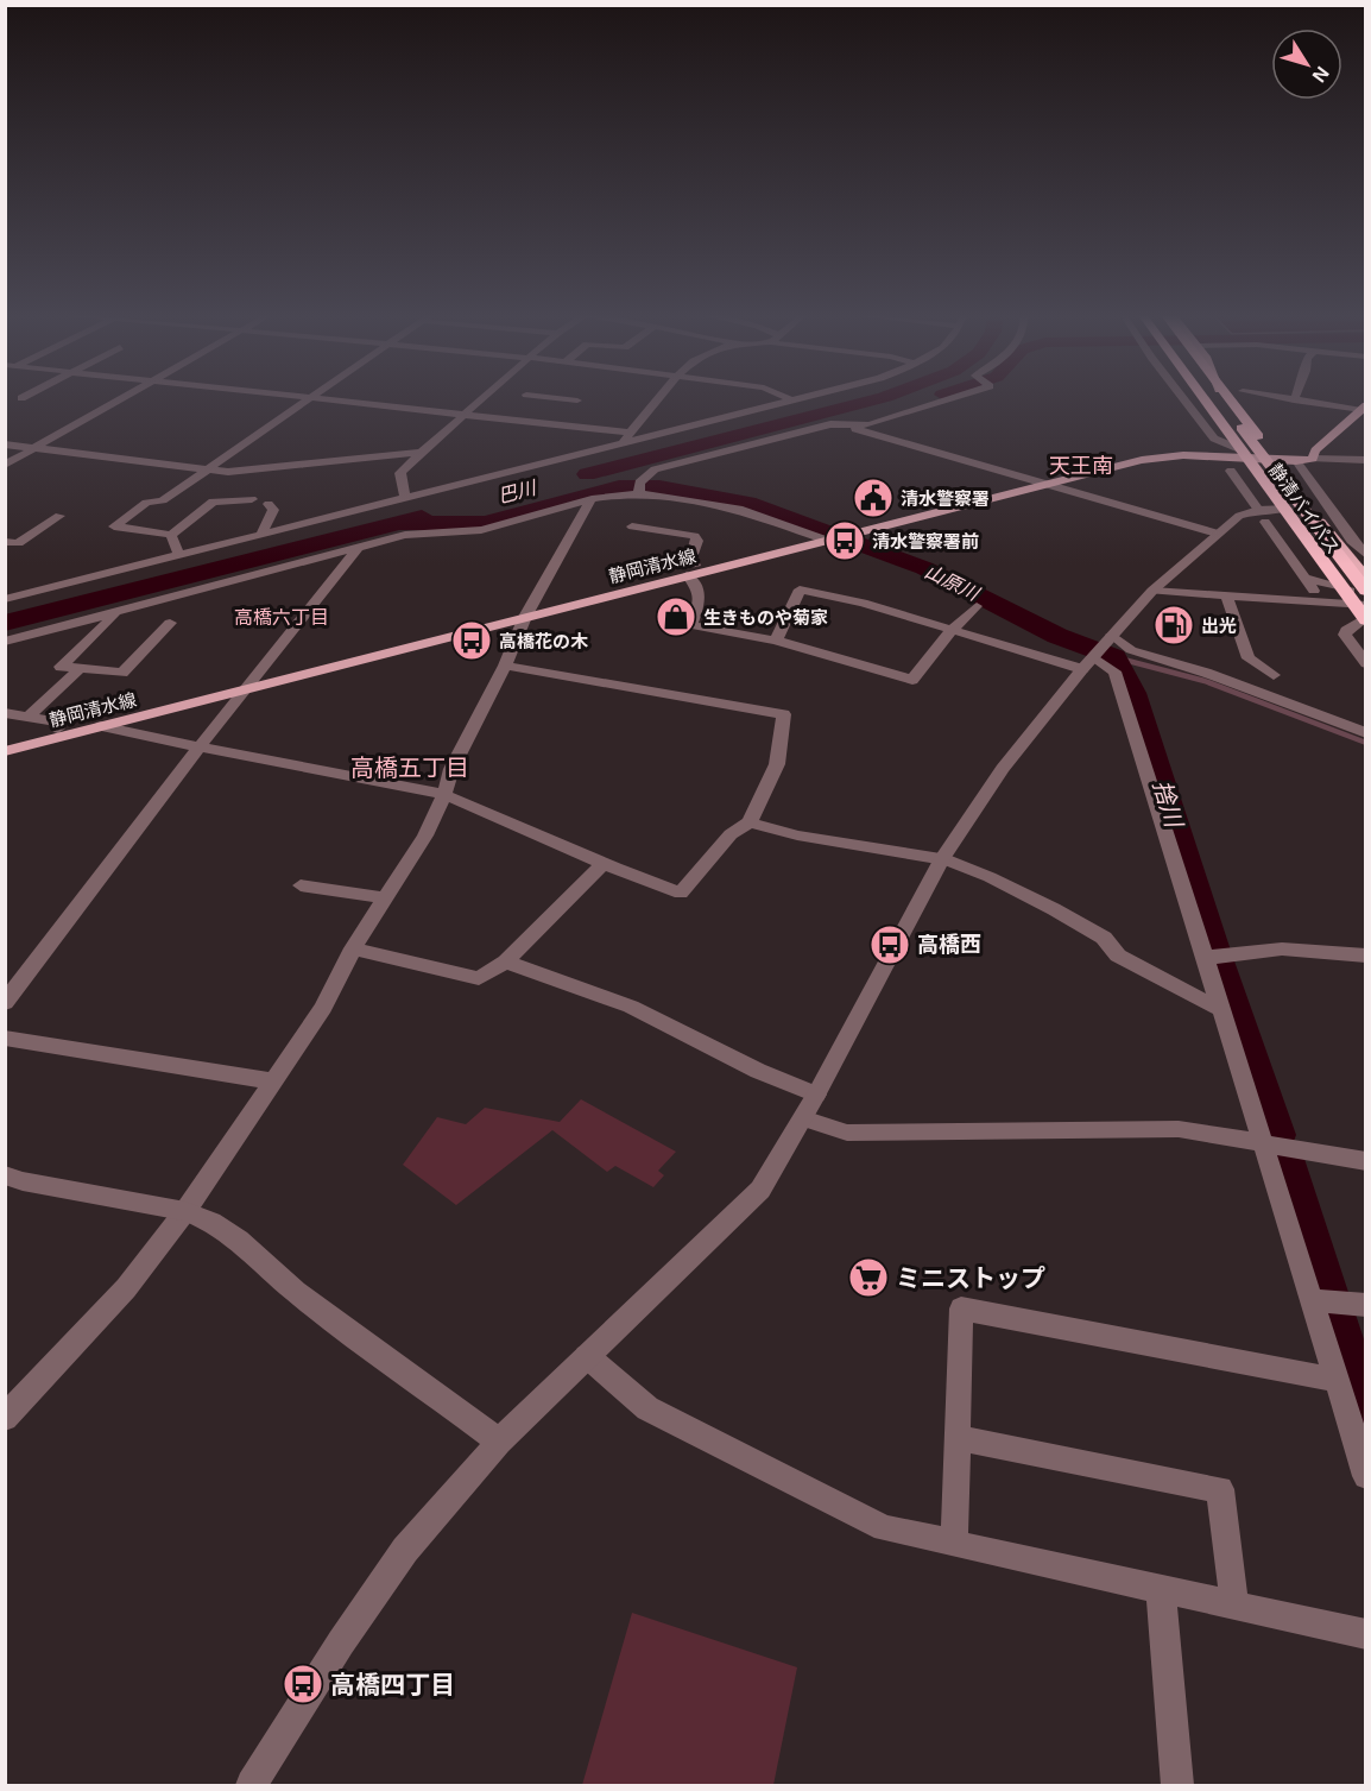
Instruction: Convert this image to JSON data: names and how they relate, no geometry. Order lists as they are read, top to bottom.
{
  "streets": {
    "highway": ["静清バイパス"],
    "main road": ["静岡清水線"]
  },
  "districts": ["天王南", "高橋六丁目", "高橋五丁目"],
  "water": ["巴川", "山原川", "捨川"],
  "places": {
    "public building": ["清水警察署"],
    "bus stop": [
      "清水警察署前",
      "高橋花の木",
      "高橋西",
      "高橋四丁目"
    ],
    "shop": ["生きものや菊家"],
    "fuel station": ["出光"],
    "supermarket": ["ミニストップ"]
  },
  "north": "bottom right"
}
